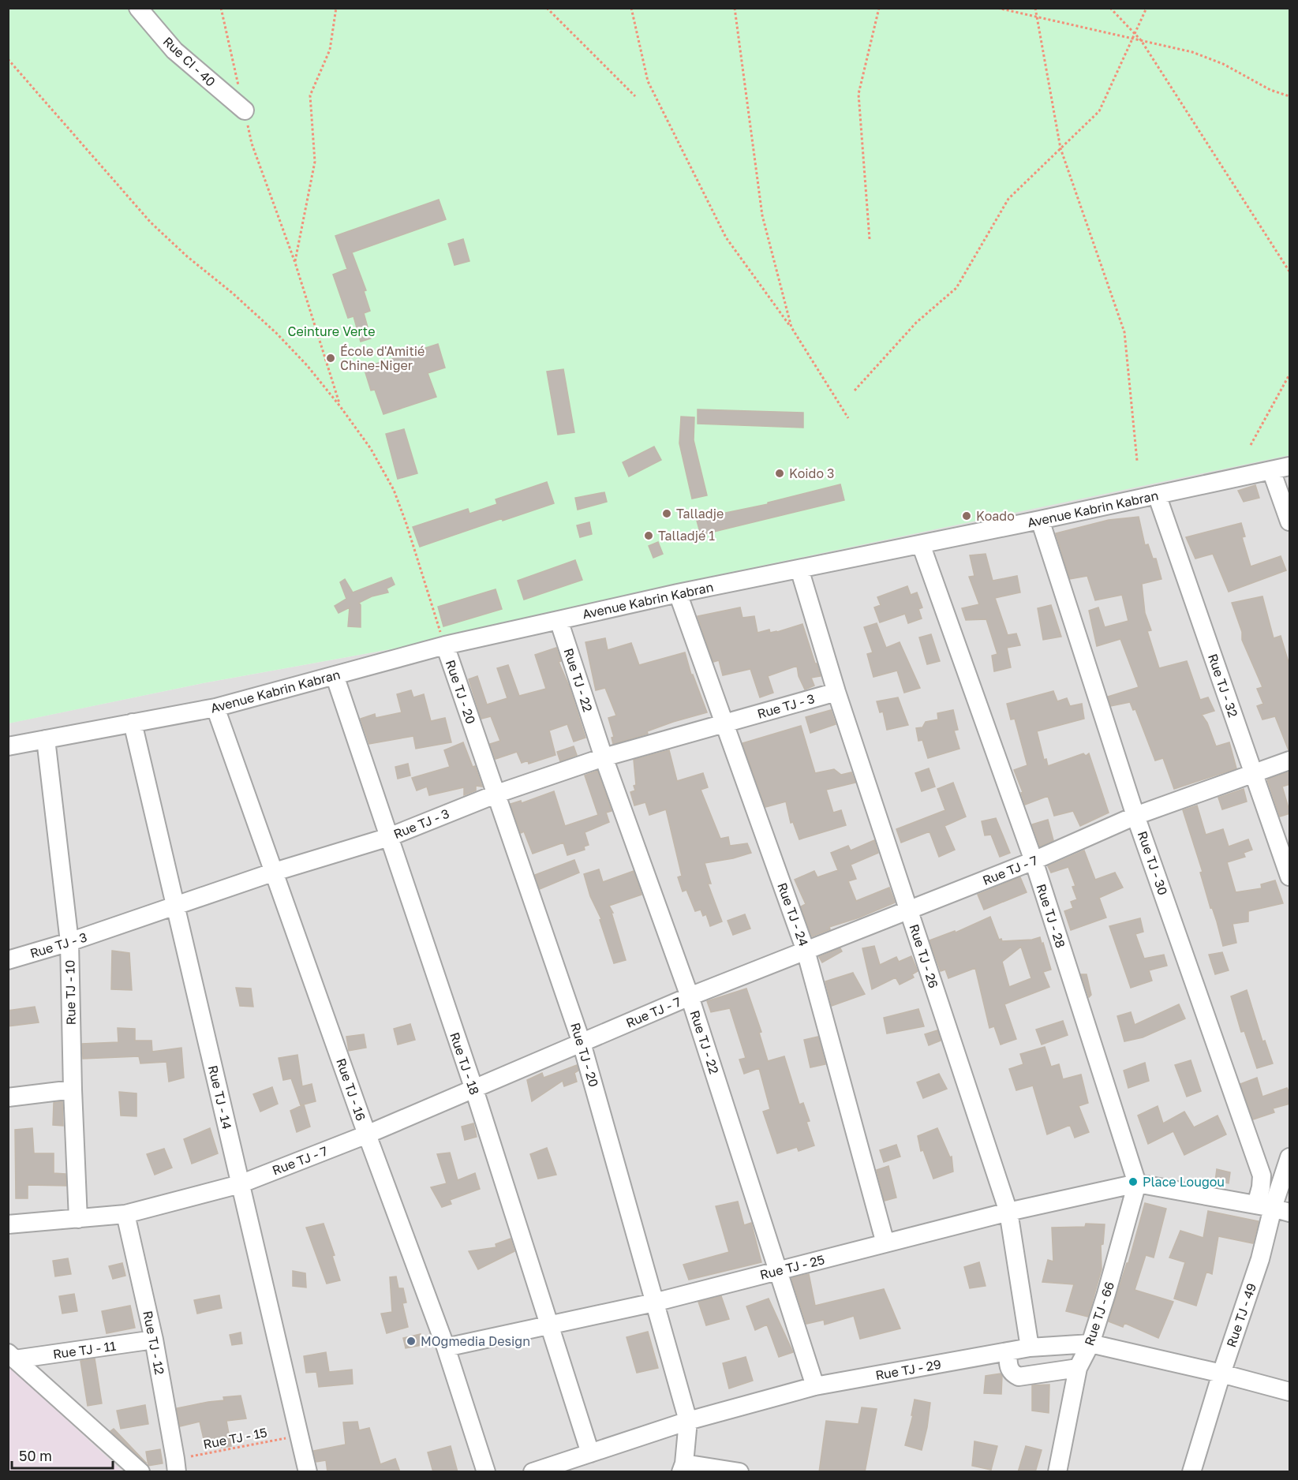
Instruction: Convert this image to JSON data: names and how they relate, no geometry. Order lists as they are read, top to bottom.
{
  "streets": {
    "street": [
      "Rue CI - 40",
      "Avenue Kabrin Kabran",
      "Rue TJ - 22",
      "Rue TJ - 32",
      "Rue TJ - 20",
      "Rue TJ - 3",
      "Rue TJ - 30",
      "Rue TJ - 7",
      "Rue TJ - 24",
      "Rue TJ - 28",
      "Rue TJ - 26",
      "Rue TJ - 10",
      "Rue TJ - 18",
      "Rue TJ - 16",
      "Rue TJ - 14",
      "Rue TJ - 25",
      "Rue TJ - 66",
      "Rue TJ - 49",
      "Rue TJ - 12",
      "Rue TJ - 11",
      "Rue TJ - 29"
    ],
    "path": ["Rue TJ - 15"]
  },
  "crossings": [
    ["Avenue Kabrin Kabran", "Rue TJ - 22"],
    ["Avenue Kabrin Kabran", "Rue TJ - 32"],
    ["Avenue Kabrin Kabran", "Rue TJ - 20"],
    ["Avenue Kabrin Kabran", "Rue TJ - 30"],
    ["Avenue Kabrin Kabran", "Rue TJ - 24"],
    ["Avenue Kabrin Kabran", "Rue TJ - 28"],
    ["Avenue Kabrin Kabran", "Rue TJ - 26"],
    ["Avenue Kabrin Kabran", "Rue TJ - 10"],
    ["Avenue Kabrin Kabran", "Rue TJ - 18"],
    ["Avenue Kabrin Kabran", "Rue TJ - 16"],
    ["Avenue Kabrin Kabran", "Rue TJ - 14"],
    ["Rue TJ - 22", "Rue TJ - 3"],
    ["Rue TJ - 22", "Rue TJ - 7"],
    ["Rue TJ - 22", "Rue TJ - 25"],
    ["Rue TJ - 22", "Rue TJ - 29"],
    ["Rue TJ - 32", "Rue TJ - 7"],
    ["Rue TJ - 20", "Rue TJ - 3"],
    ["Rue TJ - 20", "Rue TJ - 7"],
    ["Rue TJ - 20", "Rue TJ - 25"],
    ["Rue TJ - 20", "Rue TJ - 29"],
    ["Rue TJ - 3", "Rue TJ - 24"],
    ["Rue TJ - 3", "Rue TJ - 26"],
    ["Rue TJ - 3", "Rue TJ - 10"],
    ["Rue TJ - 3", "Rue TJ - 18"],
    ["Rue TJ - 3", "Rue TJ - 16"],
    ["Rue TJ - 3", "Rue TJ - 14"],
    ["Rue TJ - 30", "Rue TJ - 7"],
    ["Rue TJ - 30", "Rue TJ - 49"],
    ["Rue TJ - 7", "Rue TJ - 24"],
    ["Rue TJ - 7", "Rue TJ - 28"],
    ["Rue TJ - 7", "Rue TJ - 26"],
    ["Rue TJ - 7", "Rue TJ - 10"],
    ["Rue TJ - 7", "Rue TJ - 18"],
    ["Rue TJ - 7", "Rue TJ - 16"],
    ["Rue TJ - 7", "Rue TJ - 14"],
    ["Rue TJ - 7", "Rue TJ - 12"],
    ["Rue TJ - 24", "Rue TJ - 25"],
    ["Rue TJ - 28", "Rue TJ - 25"],
    ["Rue TJ - 28", "Rue TJ - 66"],
    ["Rue TJ - 26", "Rue TJ - 25"],
    ["Rue TJ - 26", "Rue TJ - 29"],
    ["Rue TJ - 18", "Rue TJ - 25"],
    ["Rue TJ - 18", "Rue TJ - 29"],
    ["Rue TJ - 16", "Rue TJ - 25"],
    ["Rue TJ - 14", "Rue TJ - 15"],
    ["Rue TJ - 25", "Rue TJ - 66"],
    ["Rue TJ - 66", "Rue TJ - 29"],
    ["Rue TJ - 49", "Rue TJ - 29"],
    ["Rue TJ - 12", "Rue TJ - 11"],
    ["Rue TJ - 12", "Rue TJ - 15"]
  ],
  "parks": ["Ceinture Verte"],
  "places": [
    "École d'Amitié Chine-Niger",
    "Koido 3",
    "Talladje",
    "Koado",
    "Talladjé 1",
    "Place Lougou",
    "MOgmedia Design"
  ],
  "scale_bar": "50 m"
}
